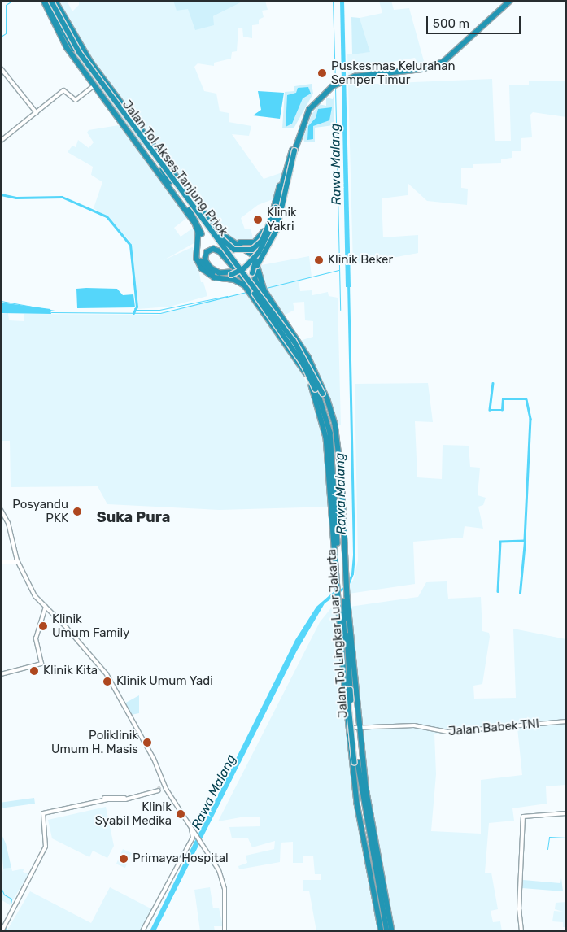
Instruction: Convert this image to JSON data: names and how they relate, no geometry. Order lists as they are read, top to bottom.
{
  "streets": {
    "highway": ["Jalan Tol Akses Tanjung Priok", "Jalan Tol Lingkar Luar Jakarta"],
    "street": ["Jalan Babek TNI"]
  },
  "crossings": [
    ["Jalan Tol Akses Tanjung Priok", "Jalan Tol Lingkar Luar Jakarta"]
  ],
  "districts": ["Suka Pura"],
  "water": ["Rawa Malang"],
  "places": [
    "Puskesmas Kelurahan Semper Timur",
    "Klinik Yakri",
    "Klinik Beker",
    "Posyandu PKK",
    "Klinik Umum Family",
    "Klinik Kita",
    "Klinik Umum Yadi",
    "Poliklinik Umum H. Masis",
    "Klinik Syabil Medika",
    "Primaya Hospital"
  ],
  "scale_bar": "500 m"
}
